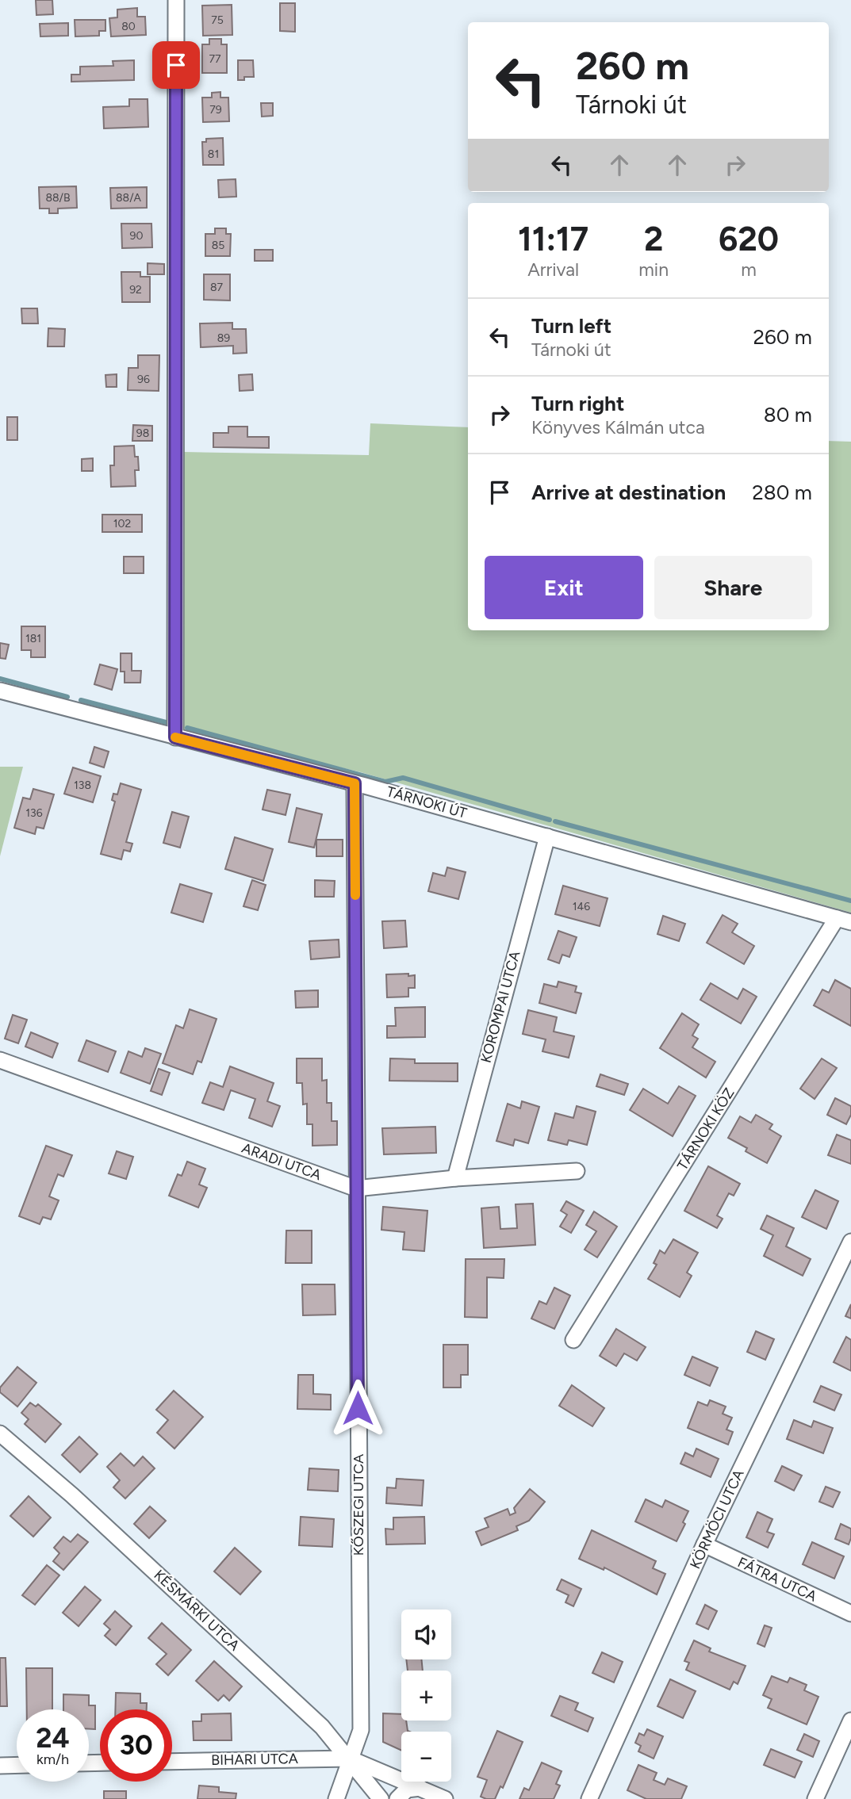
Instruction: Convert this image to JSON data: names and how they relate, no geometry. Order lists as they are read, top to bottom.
{
  "streets": {
    "street": [
      "TÁRNOKI ÚT",
      "KOROMPAI UTCA",
      "TÁRNOKI KÖZ",
      "ARADI UTCA",
      "KŐSZEGI UTCA",
      "KÖRMÖCI UTCA",
      "FÁTRA UTCA",
      "KÉSMÁRKI UTCA",
      "BIHARI UTCA"
    ]
  },
  "crossings": [
    ["TÁRNOKI ÚT", "KOROMPAI UTCA"],
    ["TÁRNOKI ÚT", "TÁRNOKI KÖZ"],
    ["TÁRNOKI ÚT", "KŐSZEGI UTCA"],
    ["KOROMPAI UTCA", "ARADI UTCA"],
    ["ARADI UTCA", "KŐSZEGI UTCA"],
    ["KŐSZEGI UTCA", "KÉSMÁRKI UTCA"],
    ["KŐSZEGI UTCA", "BIHARI UTCA"],
    ["KÖRMÖCI UTCA", "FÁTRA UTCA"],
    ["KÉSMÁRKI UTCA", "BIHARI UTCA"]
  ],
  "house_numbers": [
    "75",
    "80",
    "77",
    "79",
    "81",
    "88/B",
    "88/A",
    "90",
    "85",
    "87",
    "92",
    "89",
    "96",
    "98",
    "102",
    "181",
    "138",
    "136",
    "146"
  ],
  "page": {
    "turn": ["260 m", "Tárnoki út"],
    "eta": [
      "11:17",
      "Arrival",
      "2",
      "min",
      "620",
      "m"
    ],
    "list": [
      {
        "name": "Turn left",
        "note": "Tárnoki út",
        "value": "260 m"
      },
      {
        "name": "Turn right",
        "note": "Könyves Kálmán utca",
        "value": "80 m"
      },
      {
        "name": "Arrive at destination",
        "value": "280 m"
      }
    ],
    "buttons": ["Exit", "Share"],
    "map_buttons": ["+", "−"],
    "speed": "24 km/h",
    "limit": "30"
  }
}
